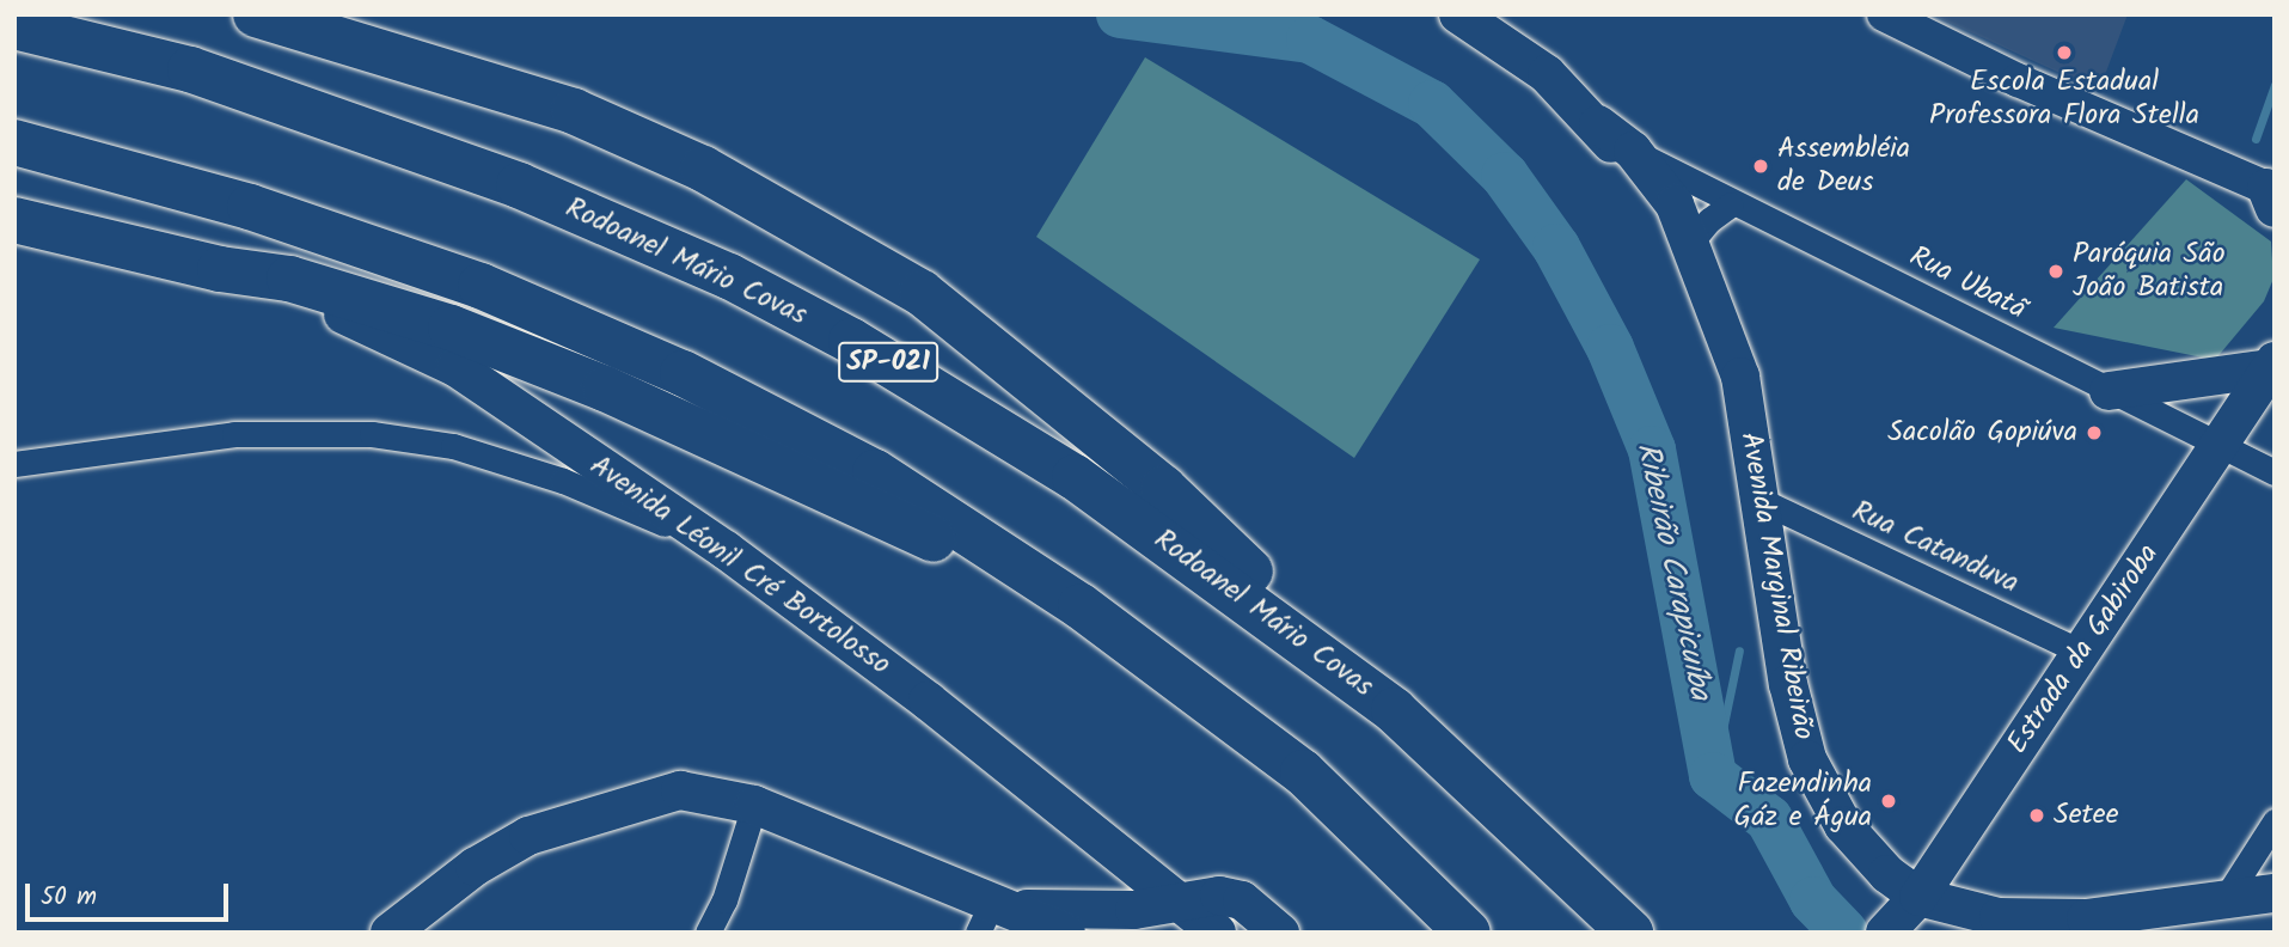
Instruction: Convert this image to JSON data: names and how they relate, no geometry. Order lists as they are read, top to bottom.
{
  "streets": {
    "highway": ["Rodoanel Mário Covas", "SP-021"],
    "main road": ["Avenida Léonil Cré Bortolosso", "Avenida Marginal Ribeirão", "Estrada da Gabiroba"],
    "street": ["Rua Ubatã", "Rua Catanduva"]
  },
  "crossings": [
    ["Rua Ubatã", "Avenida Marginal Ribeirão"],
    ["Rua Ubatã", "Estrada da Gabiroba"],
    ["Rua Catanduva", "Avenida Marginal Ribeirão"],
    ["Rua Catanduva", "Estrada da Gabiroba"],
    ["Avenida Marginal Ribeirão", "Estrada da Gabiroba"]
  ],
  "water": ["Ribeirão Carapicuíba"],
  "places": [
    "Escola Estadual Professora Flora Stella",
    "Assembléia de Deus",
    "Paróquia São João Batista",
    "Sacolão Gopiúva",
    "Fazendinha Gáz e Água",
    "Setee"
  ],
  "scale_bar": "50 m"
}
